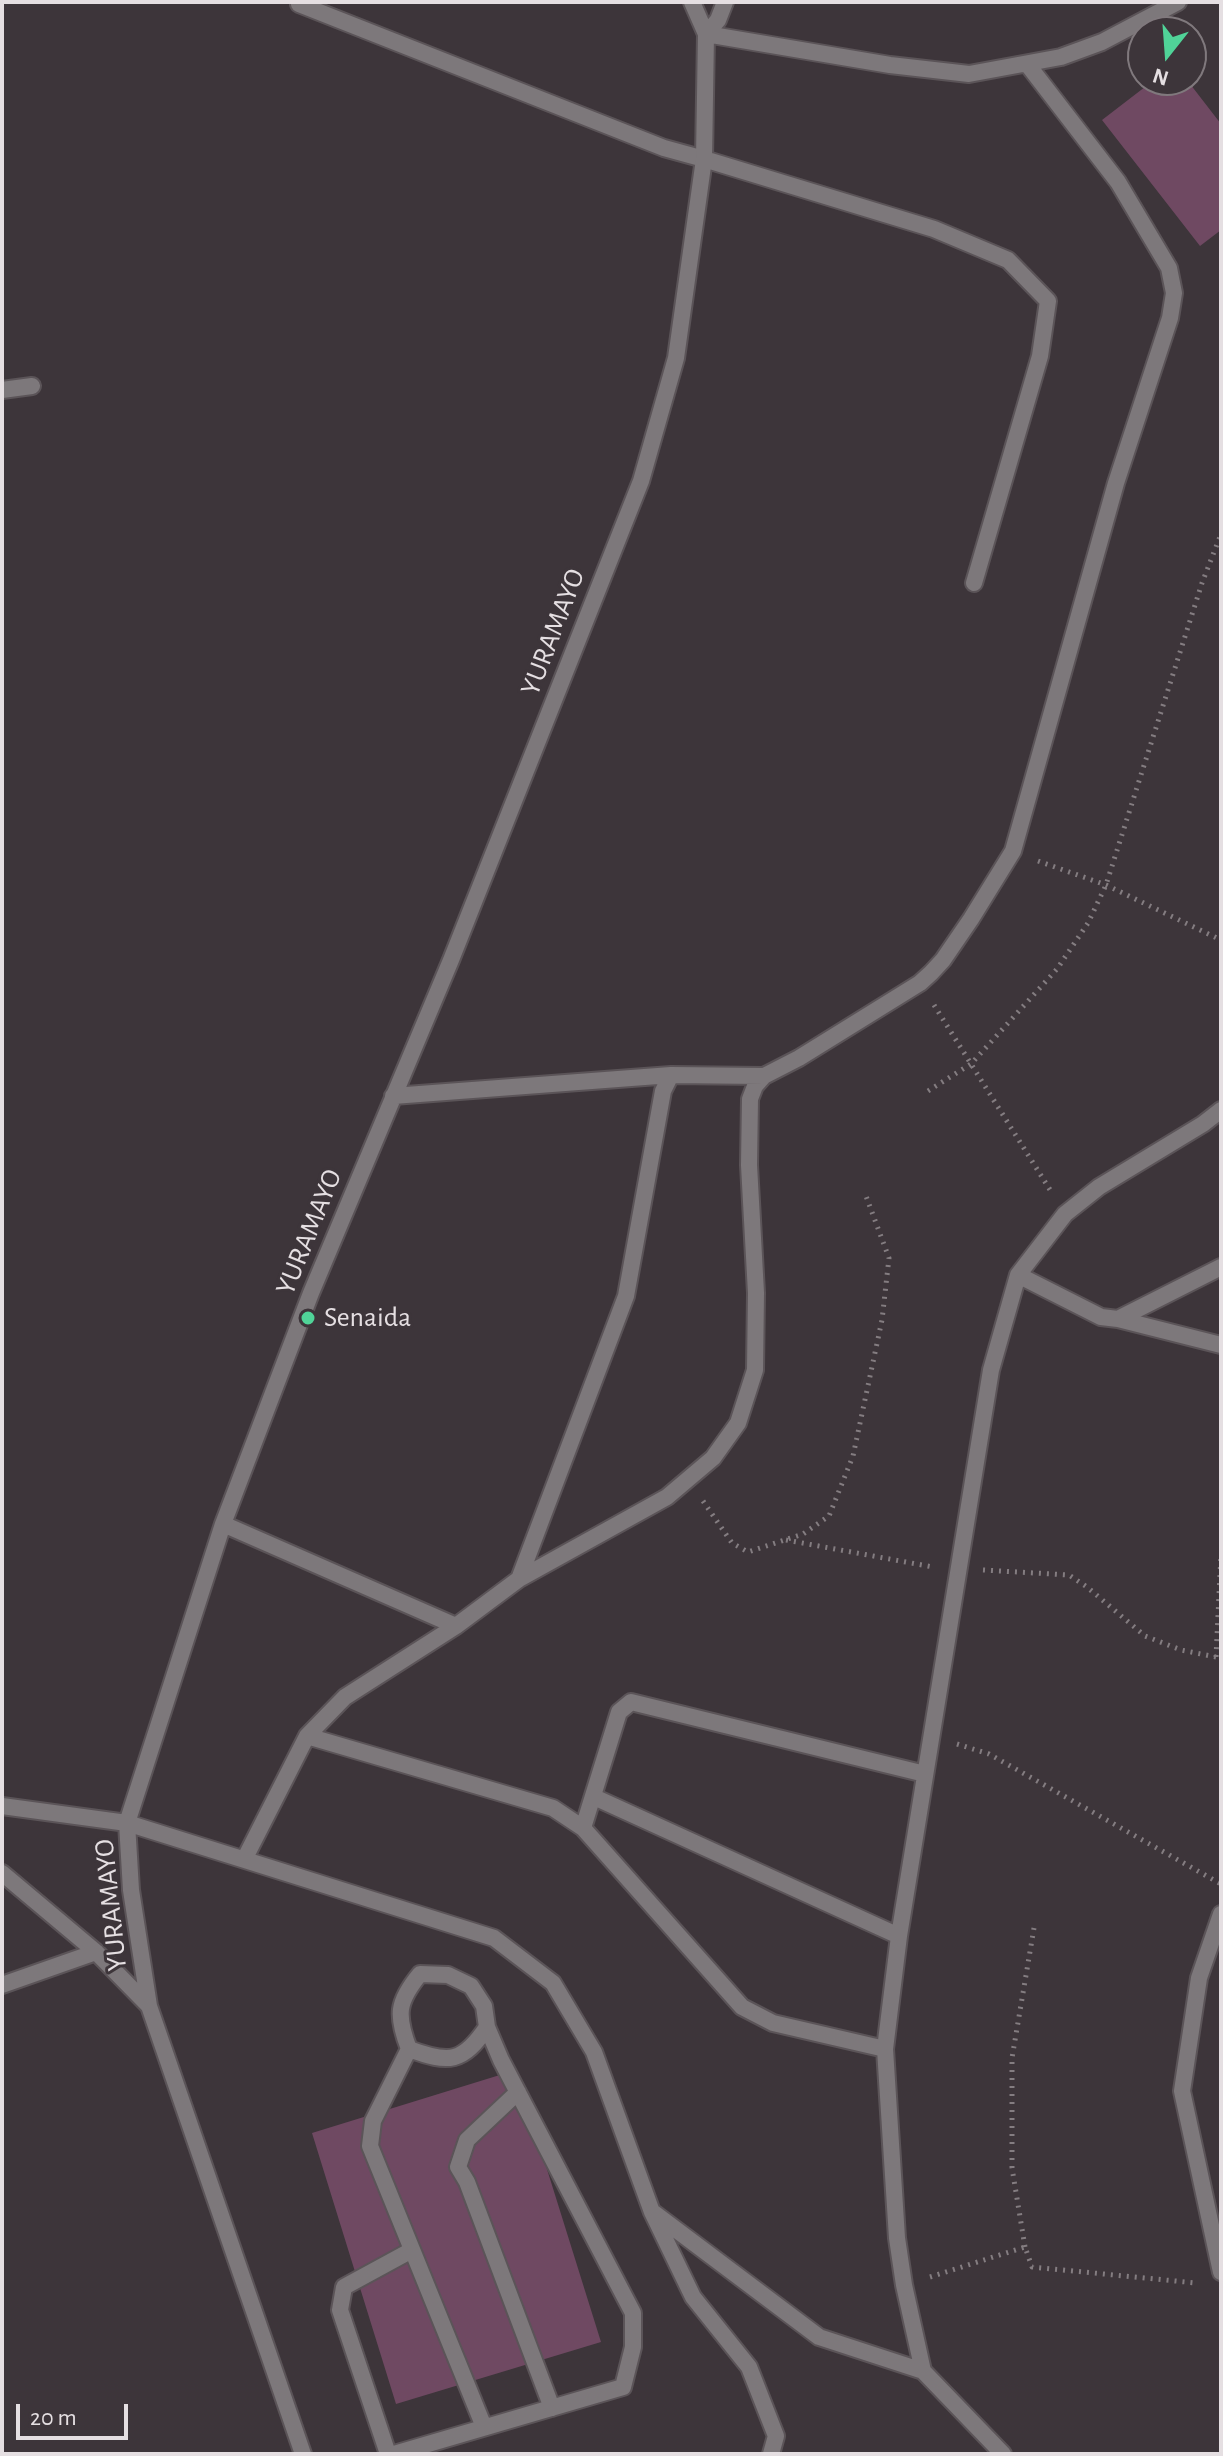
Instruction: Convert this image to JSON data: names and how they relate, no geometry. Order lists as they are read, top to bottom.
{
  "streets": {
    "street": ["YURAMAYO"]
  },
  "places": ["Senaida"],
  "scale_bar": "20 m",
  "north": "bottom"
}
